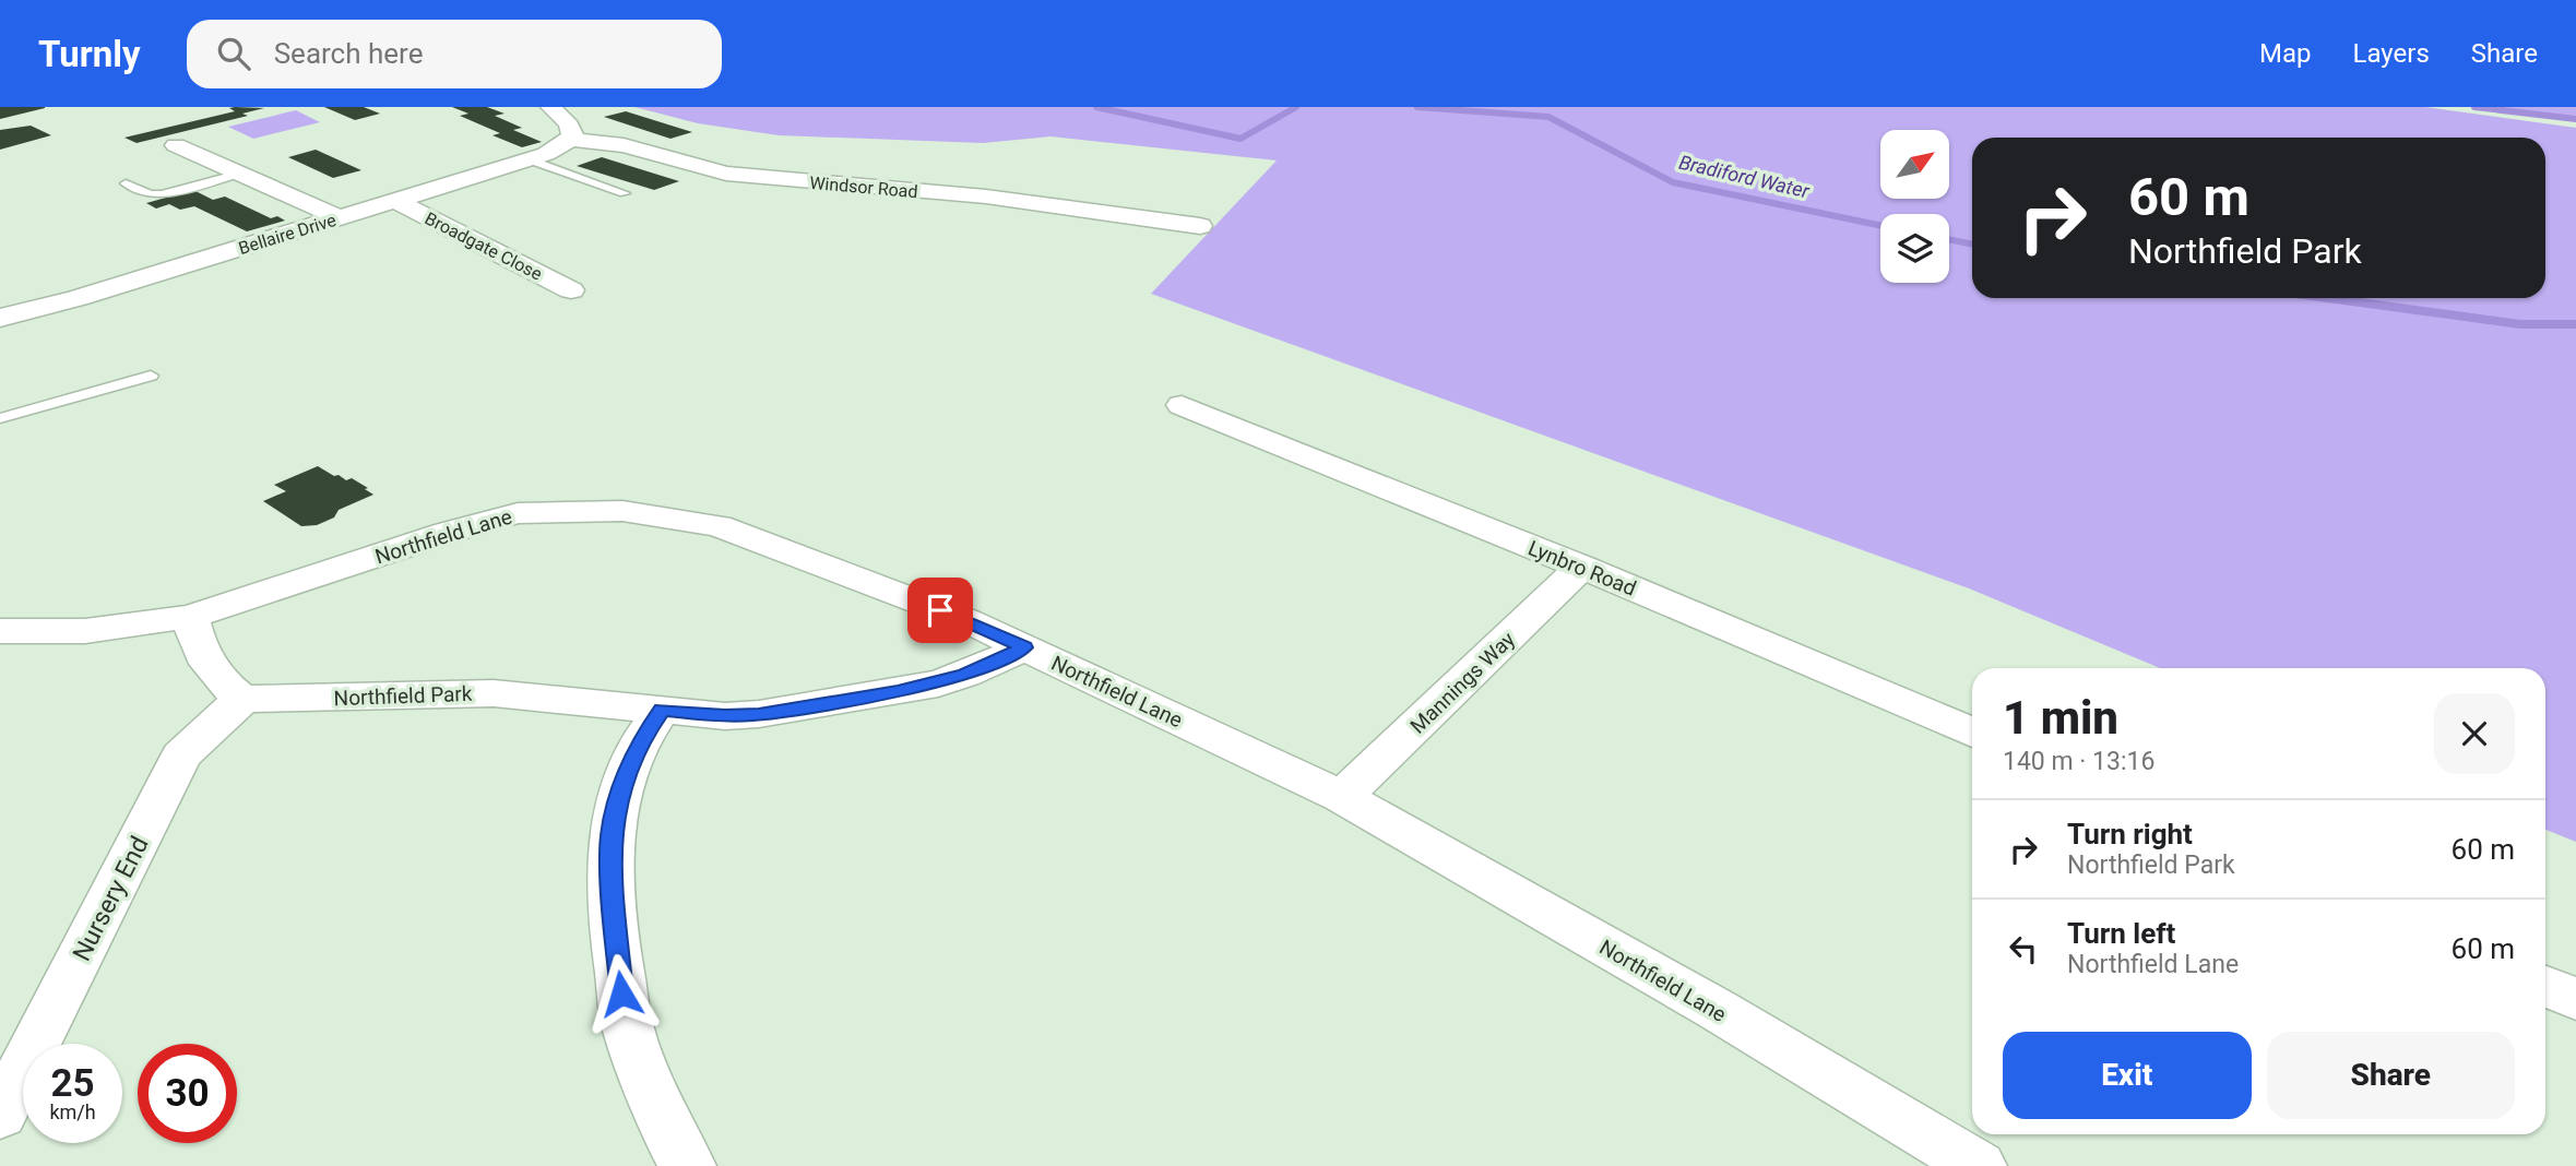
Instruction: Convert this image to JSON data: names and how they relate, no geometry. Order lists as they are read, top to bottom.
{
  "streets": {
    "street": [
      "Windsor Road",
      "Bellaire Drive",
      "Broadgate Close",
      "Northfield Lane",
      "Lynbro Road",
      "Mannings Way",
      "Northfield Park",
      "Nursery End"
    ]
  },
  "crossings": [
    ["Windsor Road", "Bellaire Drive"],
    ["Bellaire Drive", "Broadgate Close"],
    ["Northfield Lane", "Mannings Way"],
    ["Northfield Lane", "Northfield Park"],
    ["Lynbro Road", "Mannings Way"],
    ["Northfield Park", "Nursery End"]
  ],
  "water": ["Bradiford Water"],
  "north": "top right",
  "page": {
    "header": "Turnly",
    "search": "Search here",
    "nav": ["Map", "Layers", "Share"],
    "turn": ["60 m", "Northfield Park"],
    "heading": ["1 min", "140 m · 13:16"],
    "list": [
      {
        "name": "Turn right",
        "note": "Northfield Park",
        "value": "60 m"
      },
      {
        "name": "Turn left",
        "note": "Northfield Lane",
        "value": "60 m"
      }
    ],
    "buttons": ["Exit", "Share"],
    "speed": "25 km/h",
    "limit": "30"
  }
}
